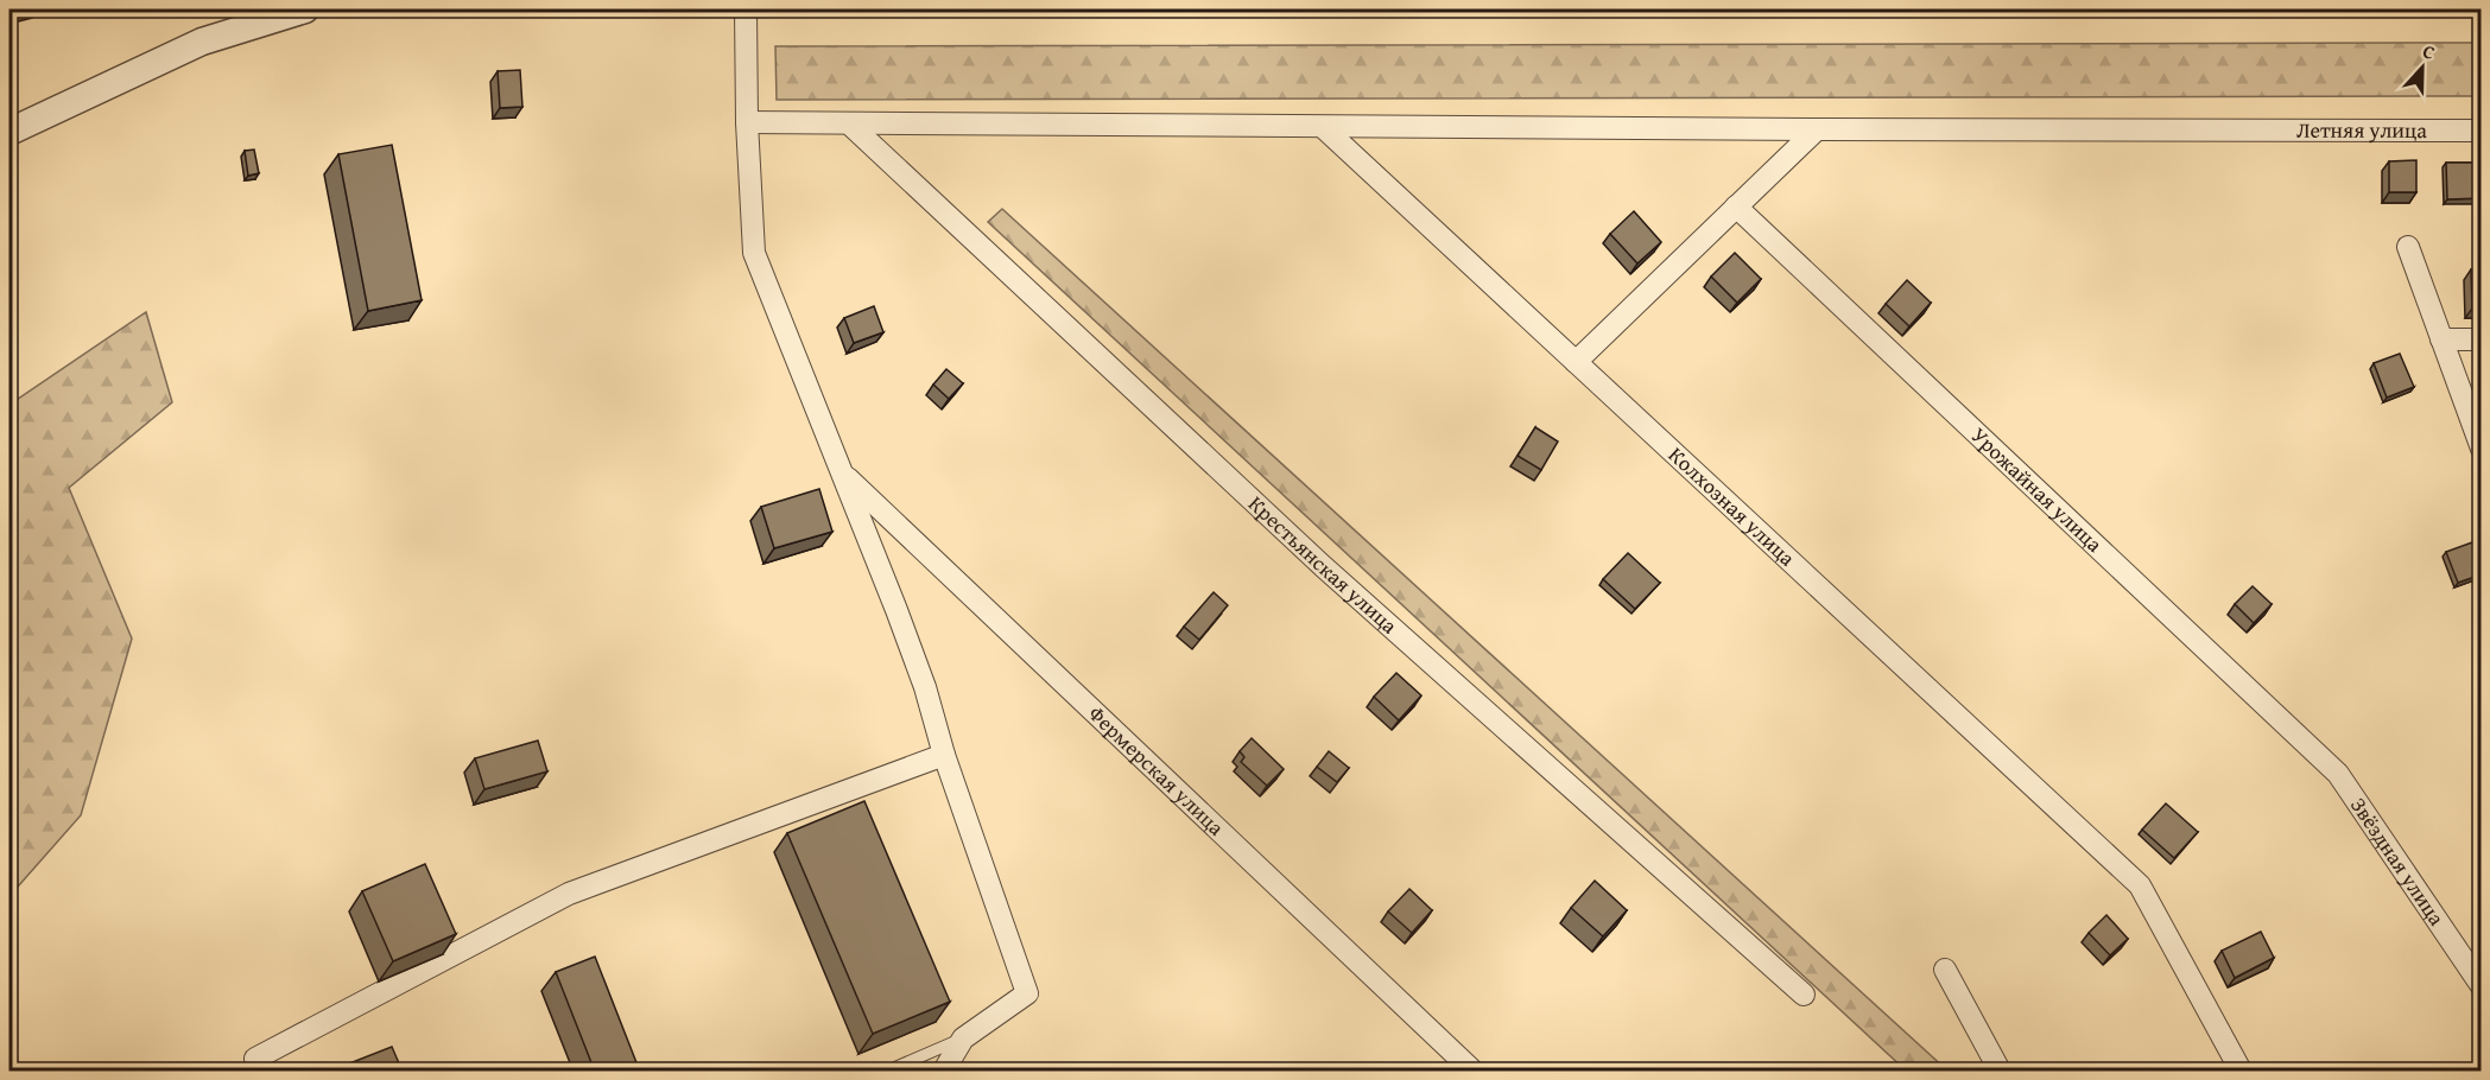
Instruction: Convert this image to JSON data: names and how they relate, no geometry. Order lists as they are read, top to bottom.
{
  "streets": {
    "street": [
      "Летняя улица",
      "Урожайная улица",
      "Колхозная улица",
      "Крестьянская улица",
      "Фермерская улица",
      "Звёздная улица"
    ]
  },
  "crossings": [
    ["Летняя улица", "Колхозная улица"],
    ["Летняя улица", "Крестьянская улица"],
    ["Урожайная улица", "Звёздная улица"]
  ],
  "north": "top"
}
